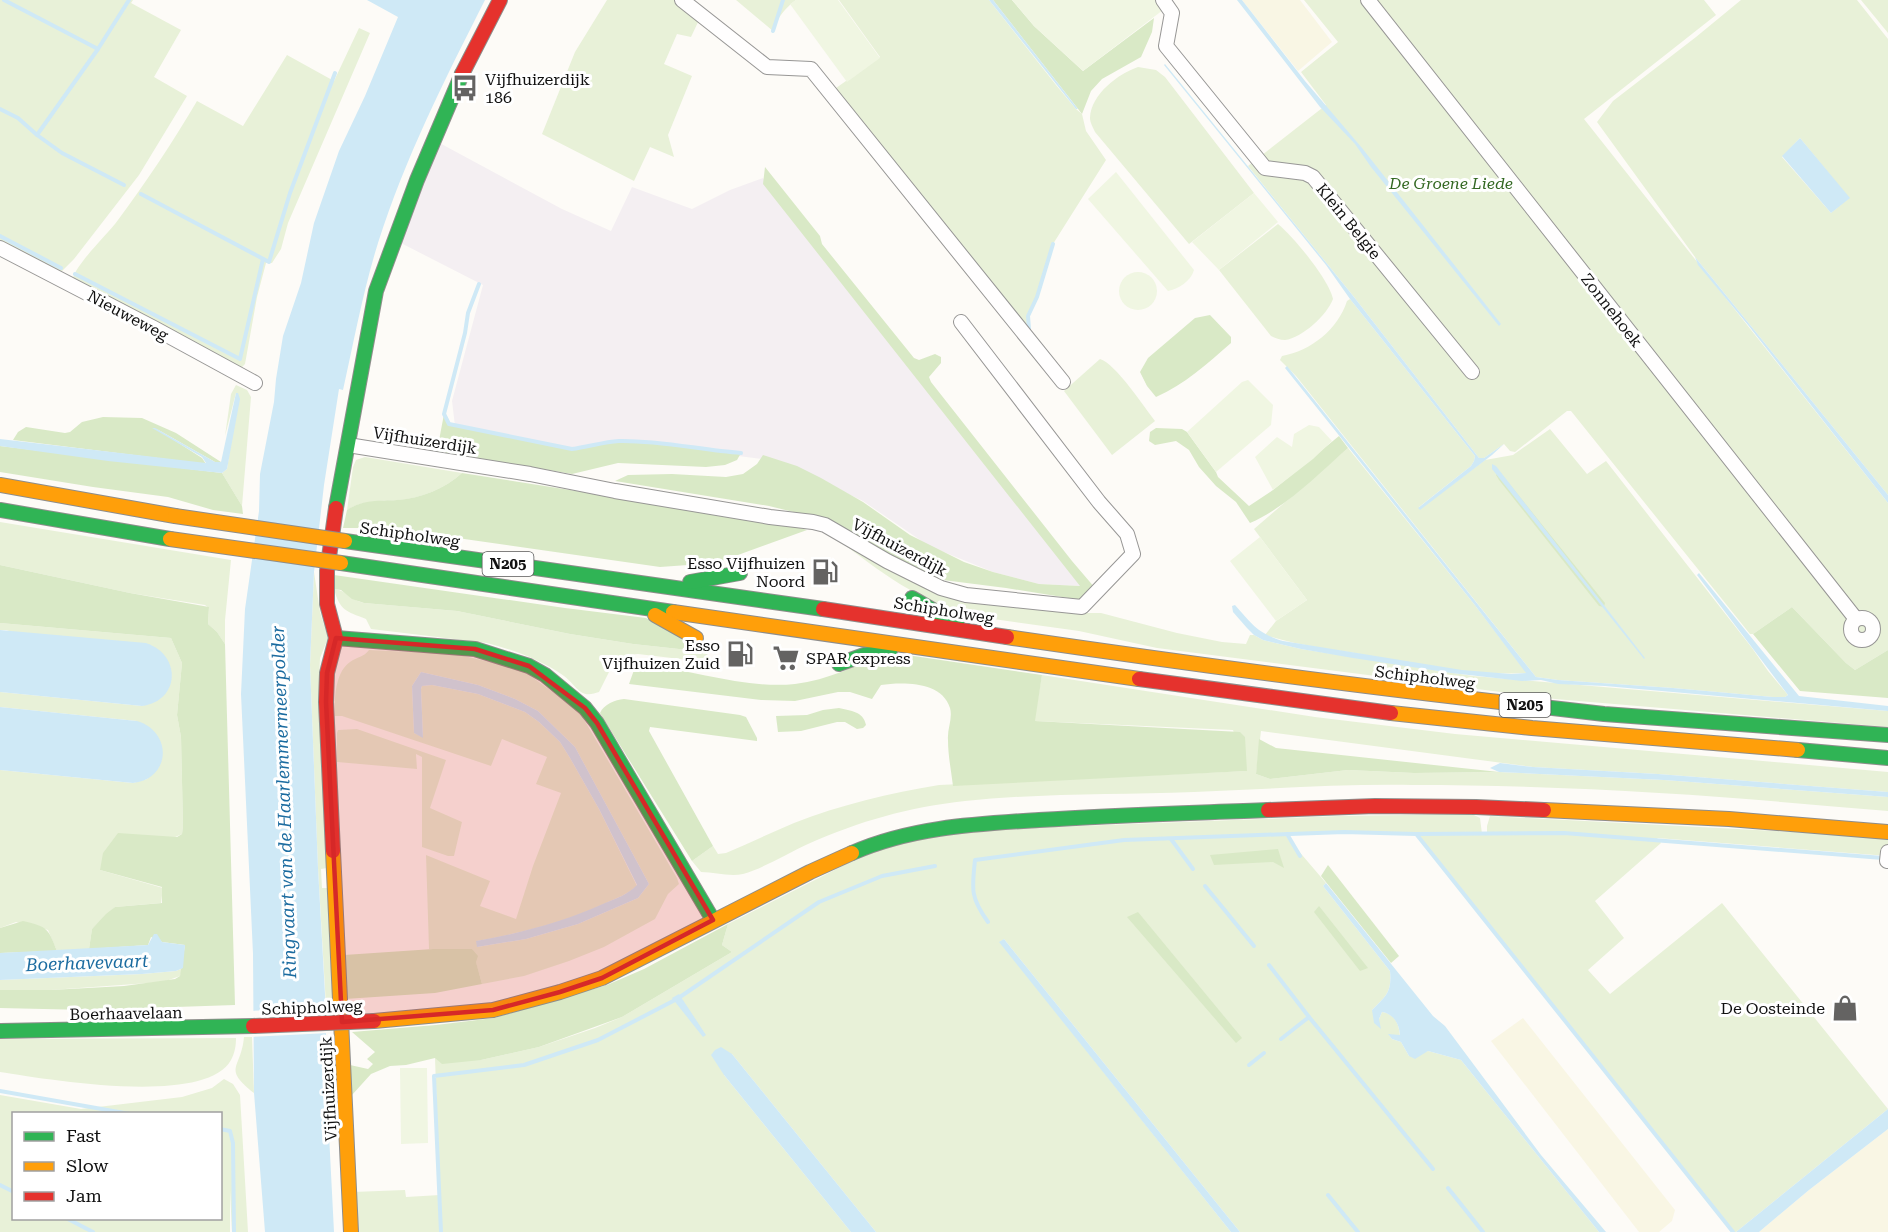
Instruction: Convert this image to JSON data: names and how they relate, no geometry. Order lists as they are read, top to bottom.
{
  "streets": {
    "main road": [
      "Vijfhuizerdijk",
      "Schipholweg",
      "N205",
      "Boerhaavelaan"
    ],
    "street": ["Klein Belgie", "Zonnehoek", "Nieuweweg"]
  },
  "crossings": [
    ["Schipholweg", "Boerhaavelaan"]
  ],
  "water": ["Ringvaart van de Haarlemmermeerpolder", "Boerhavevaart"],
  "parks": ["De Groene Liede"],
  "places": {
    "bus stop": ["Vijfhuizerdijk 186"],
    "fuel station": ["Esso Vijfhuizen Noord", "Esso Vijfhuizen Zuid"],
    "supermarket": ["SPAR express"],
    "shop": ["De Oosteinde"]
  },
  "legend": ["Fast", "Slow", "Jam"]
}
